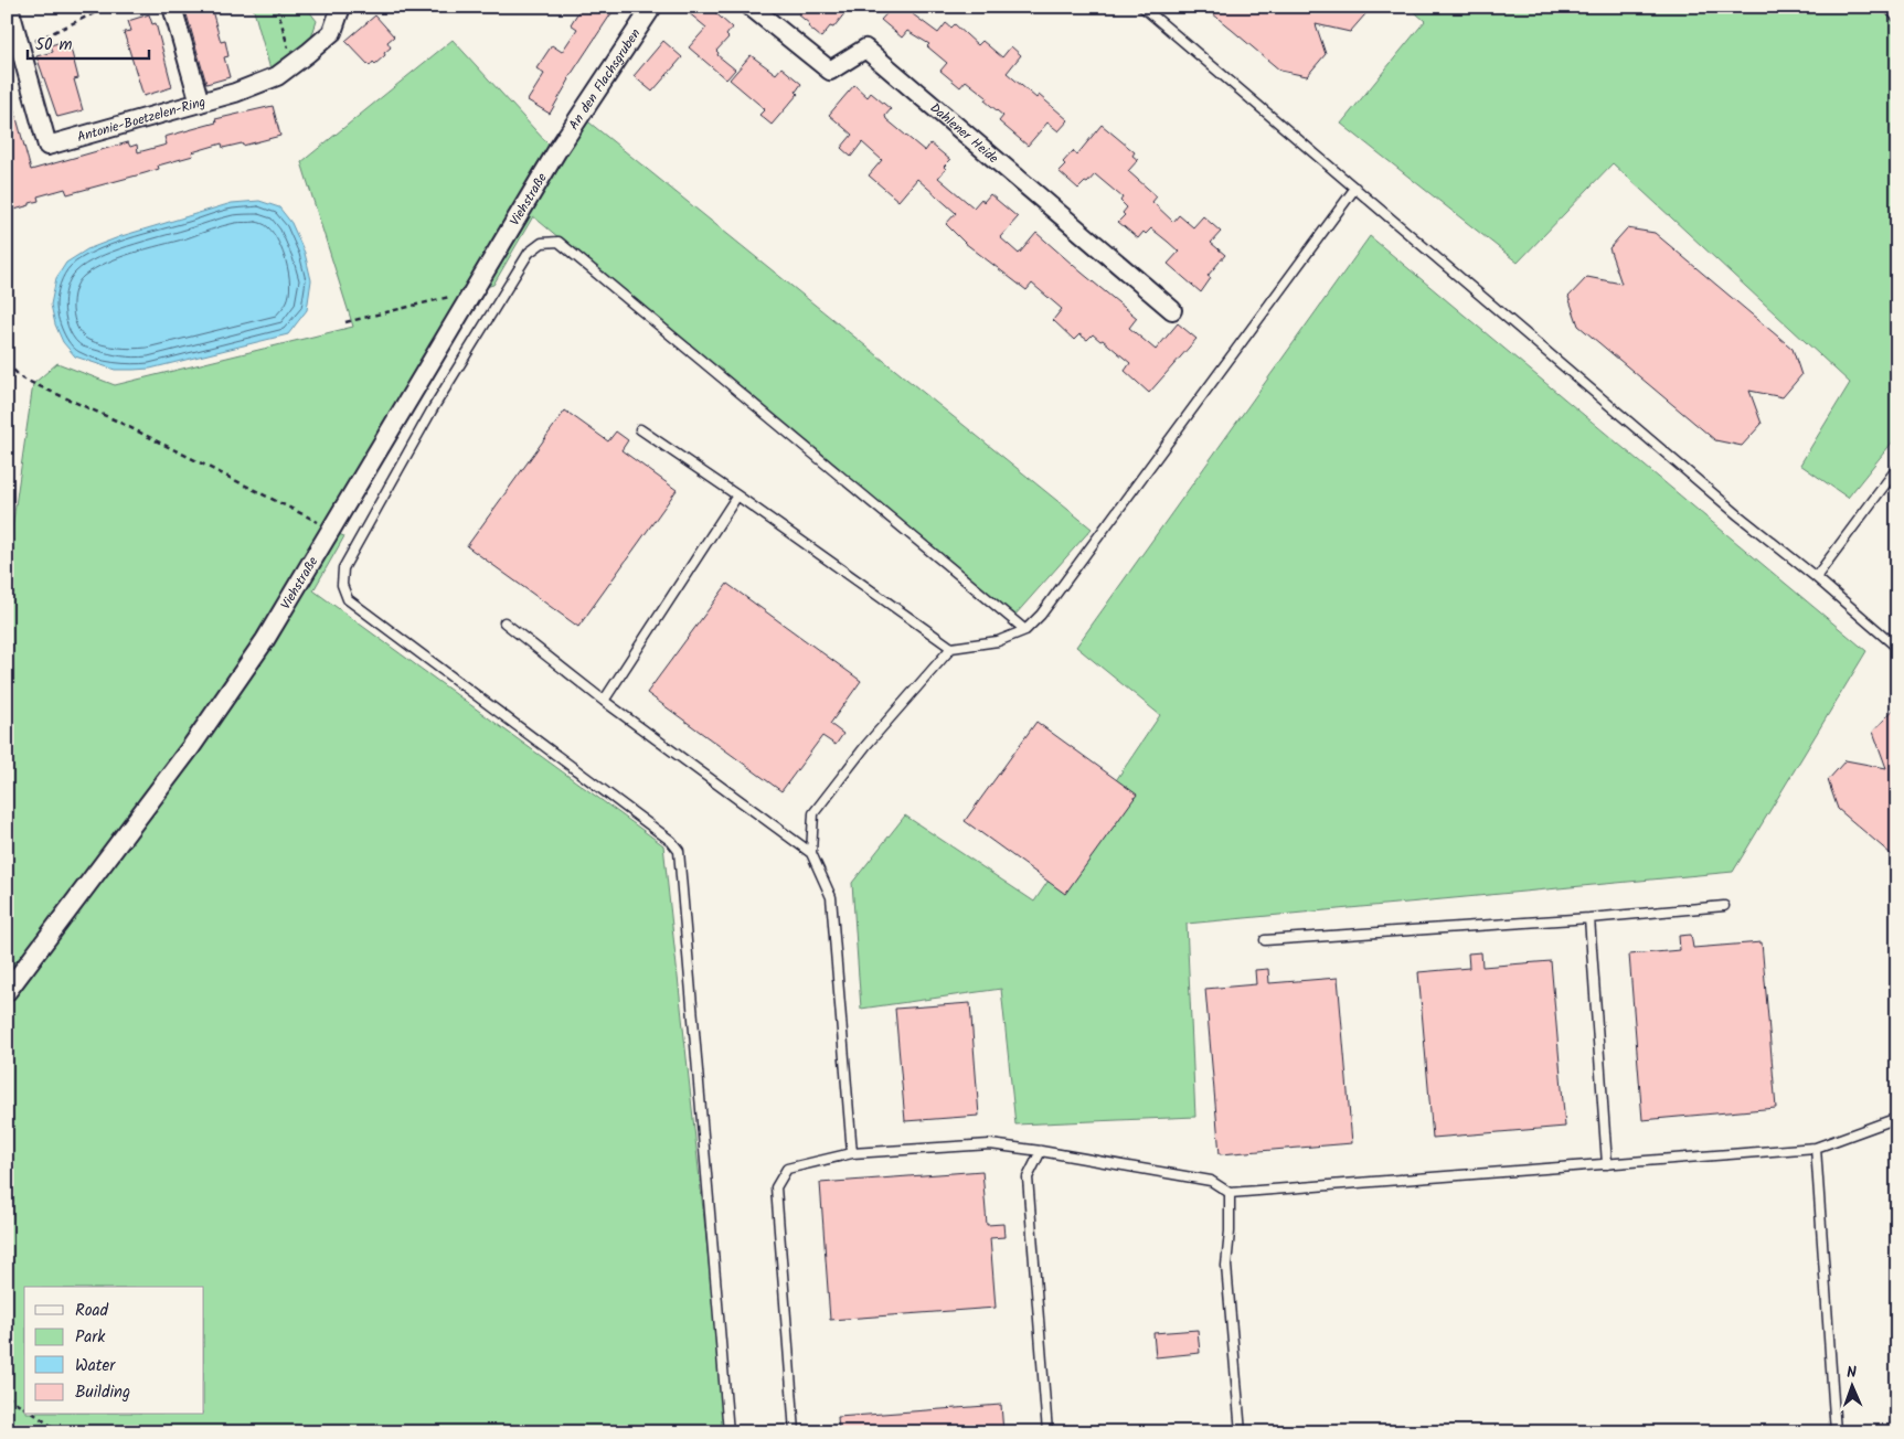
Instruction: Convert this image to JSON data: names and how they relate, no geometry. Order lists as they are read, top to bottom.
{
  "streets": {
    "street": [
      "An den Flachsgruben",
      "Antonie-Boetzelen-Ring",
      "Dahlener Heide",
      "Viehstraße"
    ]
  },
  "crossings": [
    ["An den Flachsgruben", "Viehstraße"]
  ],
  "legend": [
    "Road",
    "Park",
    "Water",
    "Building"
  ],
  "scale_bar": "50 m",
  "north": "top"
}
